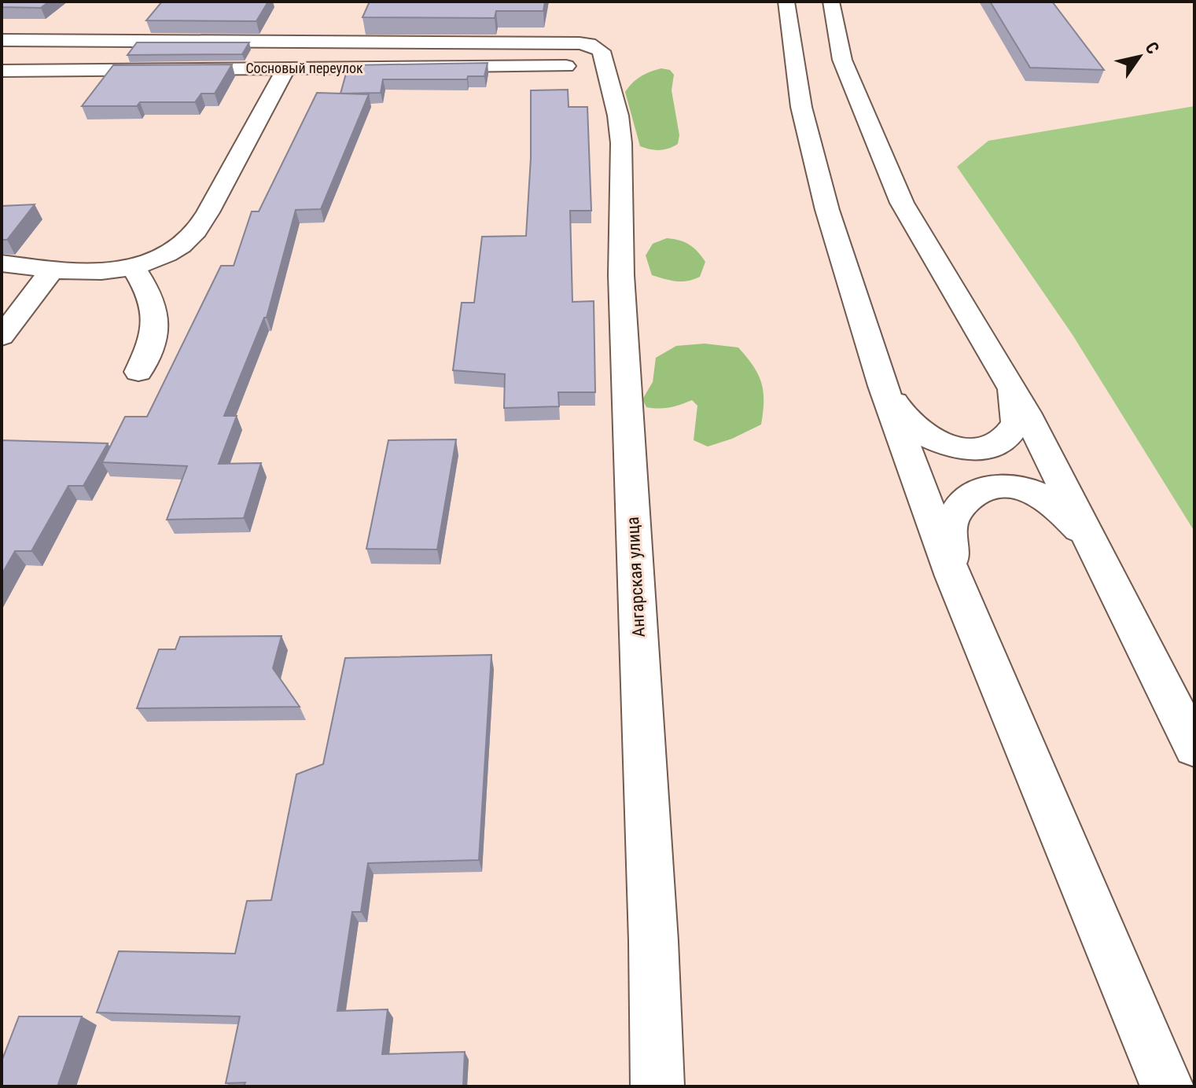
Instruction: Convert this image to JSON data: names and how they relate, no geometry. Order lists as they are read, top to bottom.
{
  "streets": {
    "street": ["Сосновый переулок", "Ангарская улица"]
  },
  "crossings": [
    ["Сосновый переулок", "Ангарская улица"]
  ],
  "north": "top right"
}
